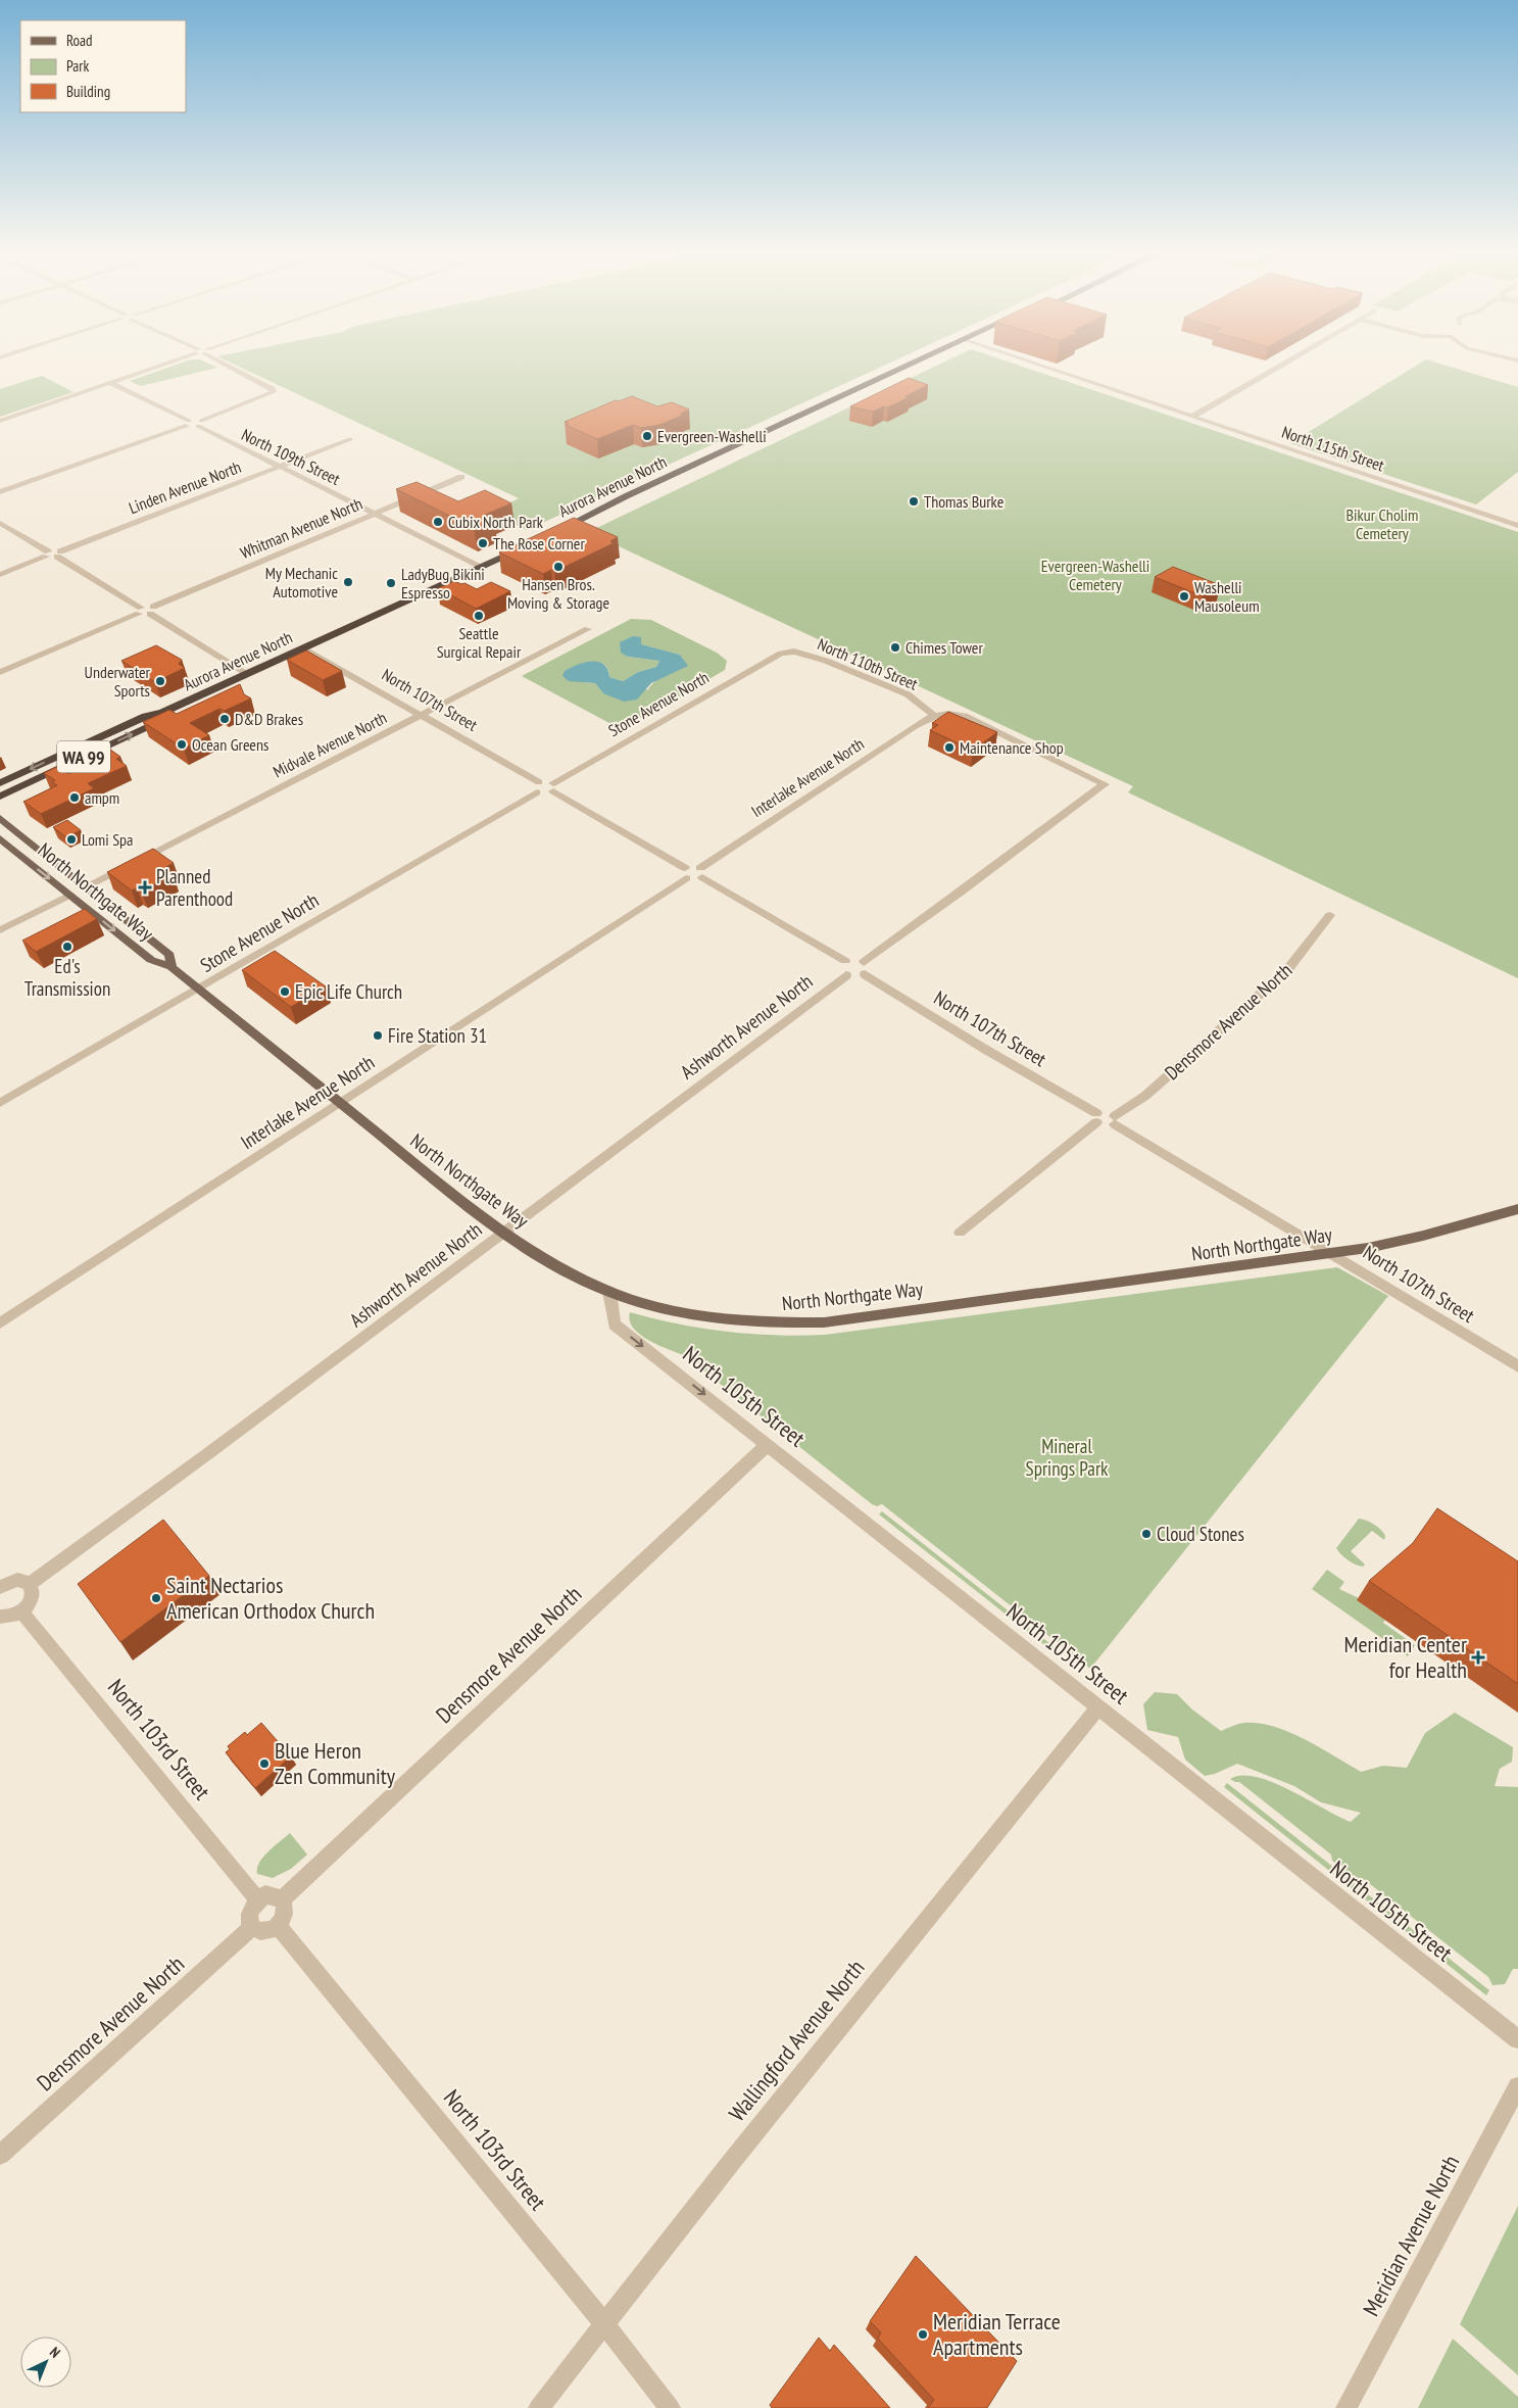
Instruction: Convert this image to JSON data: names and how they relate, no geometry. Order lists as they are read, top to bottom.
{
  "streets": {
    "highway": ["Aurora Avenue North", "WA 99"],
    "main road": ["North Northgate Way"],
    "street": [
      "North 115th Street",
      "North 109th Street",
      "Linden Avenue North",
      "Whitman Avenue North",
      "North 110th Street",
      "North 107th Street",
      "Stone Avenue North",
      "Midvale Avenue North",
      "Interlake Avenue North",
      "Densmore Avenue North",
      "Ashworth Avenue North",
      "North 105th Street",
      "North 103rd Street",
      "Wallingford Avenue North",
      "Meridian Avenue North"
    ]
  },
  "crossings": [
    ["North 109th Street", "Aurora Avenue North"],
    ["North 109th Street", "Linden Avenue North"],
    ["North 109th Street", "Whitman Avenue North"],
    ["Aurora Avenue North", "North 107th Street"],
    ["North 110th Street", "Stone Avenue North"],
    ["North 110th Street", "Interlake Avenue North"],
    ["North 107th Street", "Stone Avenue North"],
    ["North 107th Street", "Midvale Avenue North"],
    ["North 107th Street", "North Northgate Way"],
    ["North 107th Street", "Densmore Avenue North"],
    ["North 107th Street", "Ashworth Avenue North"],
    ["Stone Avenue North", "North Northgate Way"],
    ["Midvale Avenue North", "North Northgate Way"],
    ["Interlake Avenue North", "North Northgate Way"],
    ["North Northgate Way", "Ashworth Avenue North"],
    ["North Northgate Way", "North 105th Street"],
    ["Densmore Avenue North", "North 105th Street"],
    ["Densmore Avenue North", "North 103rd Street"],
    ["North 105th Street", "Wallingford Avenue North"],
    ["North 103rd Street", "Wallingford Avenue North"]
  ],
  "parks": ["Bikur Cholim Cemetery", "Evergreen-Washelli Cemetery", "Mineral Springs Park"],
  "places": {
    "other": [
      "Evergreen-Washelli",
      "Thomas Burke",
      "Cubix North Park",
      "The Rose Corner",
      "Hansen Bros. Moving & Storage",
      "My Mechanic Automotive",
      "LadyBug Bikini Espresso",
      "Washelli Mausoleum",
      "Seattle Surgical Repair",
      "Chimes Tower",
      "Underwater Sports",
      "D&D Brakes",
      "Ocean Greens",
      "Maintenance Shop",
      "ampm",
      "Lomi Spa",
      "Ed's Transmission",
      "Epic Life Church",
      "Fire Station 31",
      "Cloud Stones",
      "Saint Nectarios American Orthodox Church",
      "Blue Heron Zen Community",
      "Meridian Terrace Apartments"
    ],
    "health": ["Planned Parenthood", "Meridian Center for Health"]
  },
  "legend": ["Road", "Park", "Building"],
  "north": "top right"
}
